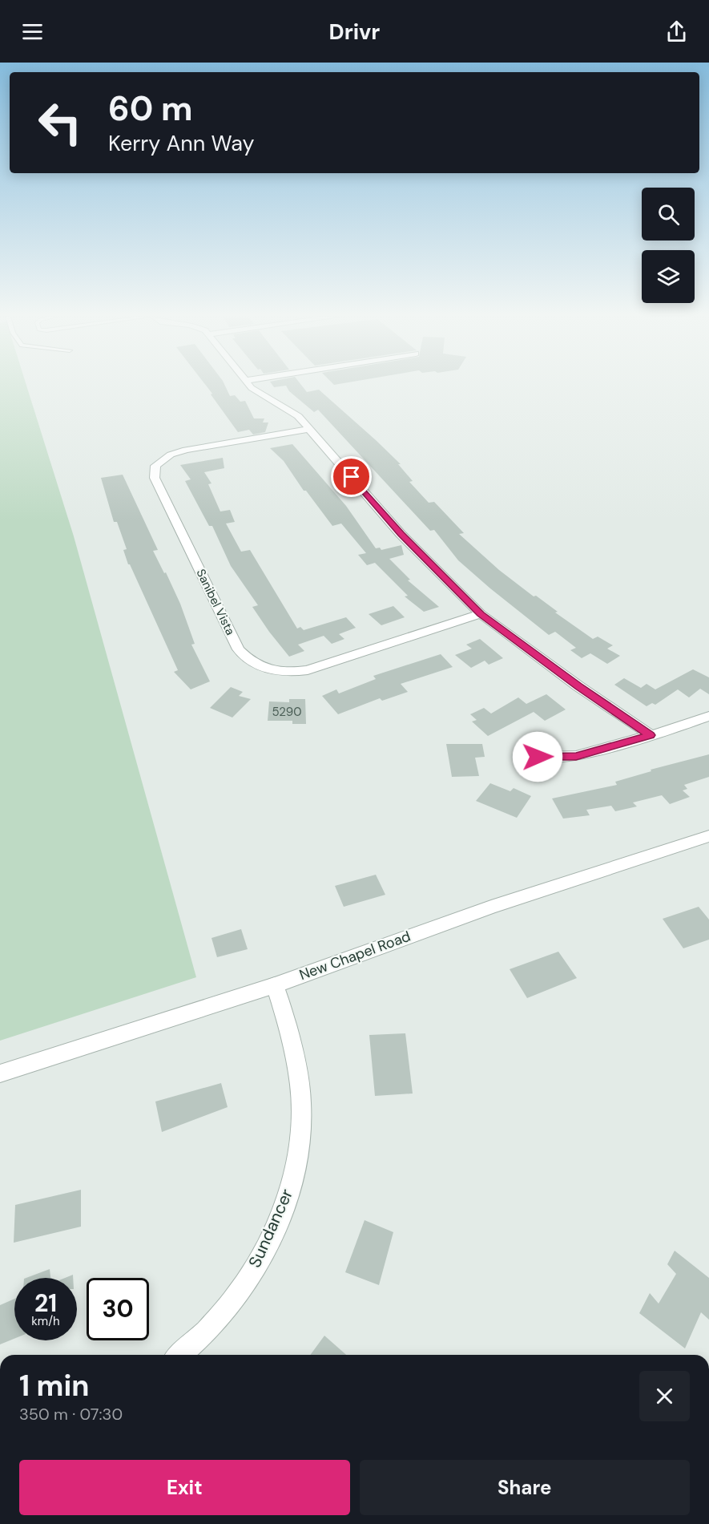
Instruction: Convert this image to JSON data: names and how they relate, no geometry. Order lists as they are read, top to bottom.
{
  "streets": {
    "street": ["Sanibel Vista", "New Chapel Road", "Sundancer"]
  },
  "crossings": [
    ["New Chapel Road", "Sundancer"]
  ],
  "house_numbers": ["5290"],
  "page": {
    "header": "Drivr",
    "turn": ["60 m", "Kerry Ann Way"],
    "speed": "21 km/h",
    "limit": "30",
    "heading": ["1 min", "350 m · 07:30"],
    "buttons": ["Exit", "Share"]
  }
}
